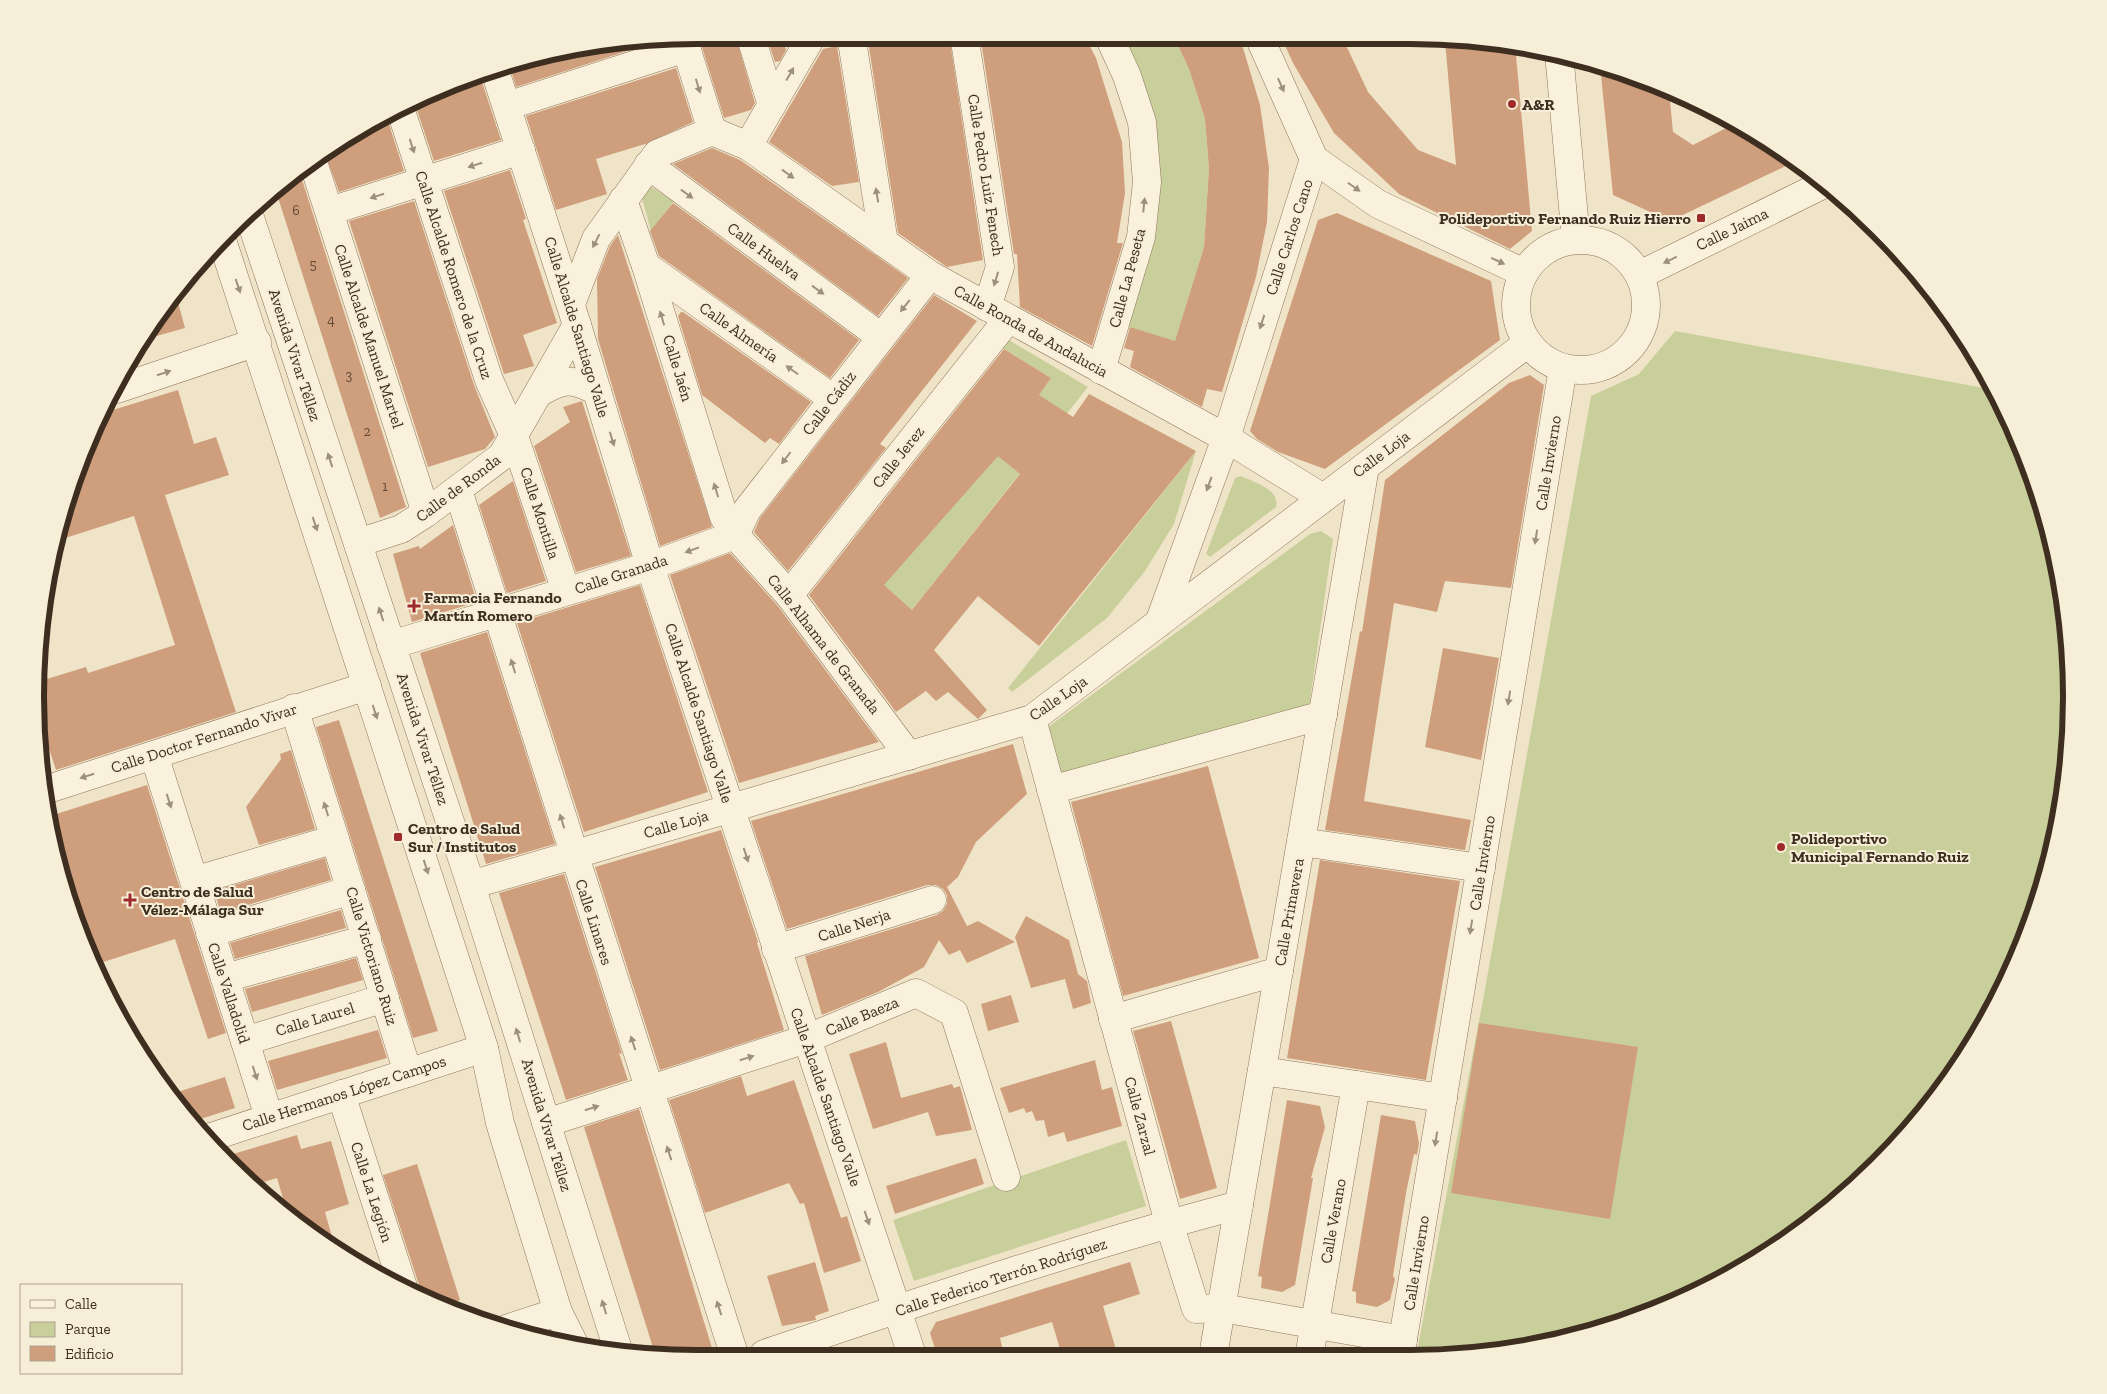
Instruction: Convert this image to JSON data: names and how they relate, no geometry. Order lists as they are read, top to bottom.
{
  "streets": {
    "street": [
      "Calle Pedro Luiz Fenech",
      "Calle Jaima",
      "Calle Carlos Cano",
      "Calle Huelva",
      "Calle Alcalde Romero de la Cruz",
      "Calle La Peseta",
      "Calle Alcalde Santiago Valle",
      "Calle Ronda de Andalucia",
      "Calle Almería",
      "Calle Alcalde Manuel Martel",
      "Avenida Vivar Téllez",
      "Calle Jaén",
      "Calle Cádiz",
      "Calle Loja",
      "Calle Jerez",
      "Calle Invierno",
      "Calle de Ronda",
      "Calle Montilla",
      "Calle Granada",
      "Calle Alhama de Granada",
      "Calle Doctor Fernando Vivar",
      "Calle Primavera",
      "Calle Linares",
      "Calle Nerja",
      "Calle Victoriano Ruiz",
      "Calle Valladolid",
      "Calle Baeza",
      "Calle Laurel",
      "Calle Hermanos López Campos",
      "Calle Zarzal",
      "Calle La Legión",
      "Calle Verano",
      "Calle Federico Terrón Rodríguez"
    ]
  },
  "crossings": [
    ["Calle Pedro Luiz Fenech", "Calle Ronda de Andalucia"],
    ["Calle Pedro Luiz Fenech", "Calle Jerez"],
    ["Calle Jaima", "Calle Loja"],
    ["Calle Jaima", "Calle Invierno"],
    ["Calle Carlos Cano", "Calle Ronda de Andalucia"],
    ["Calle Carlos Cano", "Calle Loja"],
    ["Calle Huelva", "Calle Cádiz"],
    ["Calle Huelva", "Calle de Ronda"],
    ["Calle Alcalde Romero de la Cruz", "Calle de Ronda"],
    ["Calle Alcalde Romero de la Cruz", "Calle Montilla"],
    ["Calle La Peseta", "Calle Ronda de Andalucia"],
    ["Calle Alcalde Santiago Valle", "Calle Loja"],
    ["Calle Alcalde Santiago Valle", "Calle de Ronda"],
    ["Calle Alcalde Santiago Valle", "Calle Granada"],
    ["Calle Alcalde Santiago Valle", "Calle Nerja"],
    ["Calle Alcalde Santiago Valle", "Calle Baeza"],
    ["Calle Alcalde Santiago Valle", "Calle Federico Terrón Rodríguez"],
    ["Calle Ronda de Andalucia", "Calle Cádiz"],
    ["Calle Ronda de Andalucia", "Calle Loja"],
    ["Calle Ronda de Andalucia", "Calle Jerez"],
    ["Calle Almería", "Calle Jaén"],
    ["Calle Almería", "Calle Cádiz"],
    ["Calle Alcalde Manuel Martel", "Calle de Ronda"],
    ["Avenida Vivar Téllez", "Calle Loja"],
    ["Avenida Vivar Téllez", "Calle de Ronda"],
    ["Avenida Vivar Téllez", "Calle Granada"],
    ["Avenida Vivar Téllez", "Calle Doctor Fernando Vivar"],
    ["Avenida Vivar Téllez", "Calle Baeza"],
    ["Avenida Vivar Téllez", "Calle Hermanos López Campos"],
    ["Calle Jaén", "Calle Cádiz"],
    ["Calle Jaén", "Calle de Ronda"],
    ["Calle Jaén", "Calle Granada"],
    ["Calle Jaén", "Calle Alhama de Granada"],
    ["Calle Cádiz", "Calle Granada"],
    ["Calle Cádiz", "Calle Alhama de Granada"],
    ["Calle Loja", "Calle Invierno"],
    ["Calle Loja", "Calle Alhama de Granada"],
    ["Calle Loja", "Calle Primavera"],
    ["Calle Loja", "Calle Linares"],
    ["Calle Loja", "Calle Zarzal"],
    ["Calle Jerez", "Calle Alhama de Granada"],
    ["Calle Invierno", "Calle Zarzal"],
    ["Calle de Ronda", "Calle Montilla"],
    ["Calle de Ronda", "Calle Linares"],
    ["Calle Montilla", "Calle Granada"],
    ["Calle Granada", "Calle Alhama de Granada"],
    ["Calle Granada", "Calle Linares"],
    ["Calle Doctor Fernando Vivar", "Calle Victoriano Ruiz"],
    ["Calle Doctor Fernando Vivar", "Calle Valladolid"],
    ["Calle Primavera", "Calle Zarzal"],
    ["Calle Primavera", "Calle Federico Terrón Rodríguez"],
    ["Calle Linares", "Calle Baeza"],
    ["Calle Victoriano Ruiz", "Calle Laurel"],
    ["Calle Victoriano Ruiz", "Calle Hermanos López Campos"],
    ["Calle Valladolid", "Calle Laurel"],
    ["Calle Valladolid", "Calle Hermanos López Campos"],
    ["Calle Hermanos López Campos", "Calle La Legión"],
    ["Calle Zarzal", "Calle Verano"],
    ["Calle Zarzal", "Calle Federico Terrón Rodríguez"]
  ],
  "one_way": [
    "Calle Jaima",
    "Calle Carlos Cano",
    "Calle Huelva",
    "Calle La Peseta",
    "Calle Alcalde Santiago Valle",
    "Calle Almería",
    "Calle Jaén",
    "Calle Cádiz",
    "Calle Invierno",
    "Calle Linares",
    "Calle Victoriano Ruiz",
    "Calle Valladolid",
    "Calle Baeza"
  ],
  "places": {
    "other": ["A&R", "Polideportivo Municipal Fernando Ruiz"],
    "transit": ["Polideportivo Fernando Ruiz Hierro", "Centro de Salud Sur / Institutos"],
    "health": ["Farmacia Fernando Martín Romero", "Centro de Salud Vélez-Málaga Sur"]
  },
  "house_numbers": [
    "6",
    "5",
    "4",
    "3",
    "2",
    "1"
  ],
  "legend": ["Calle", "Parque", "Edificio"]
}
